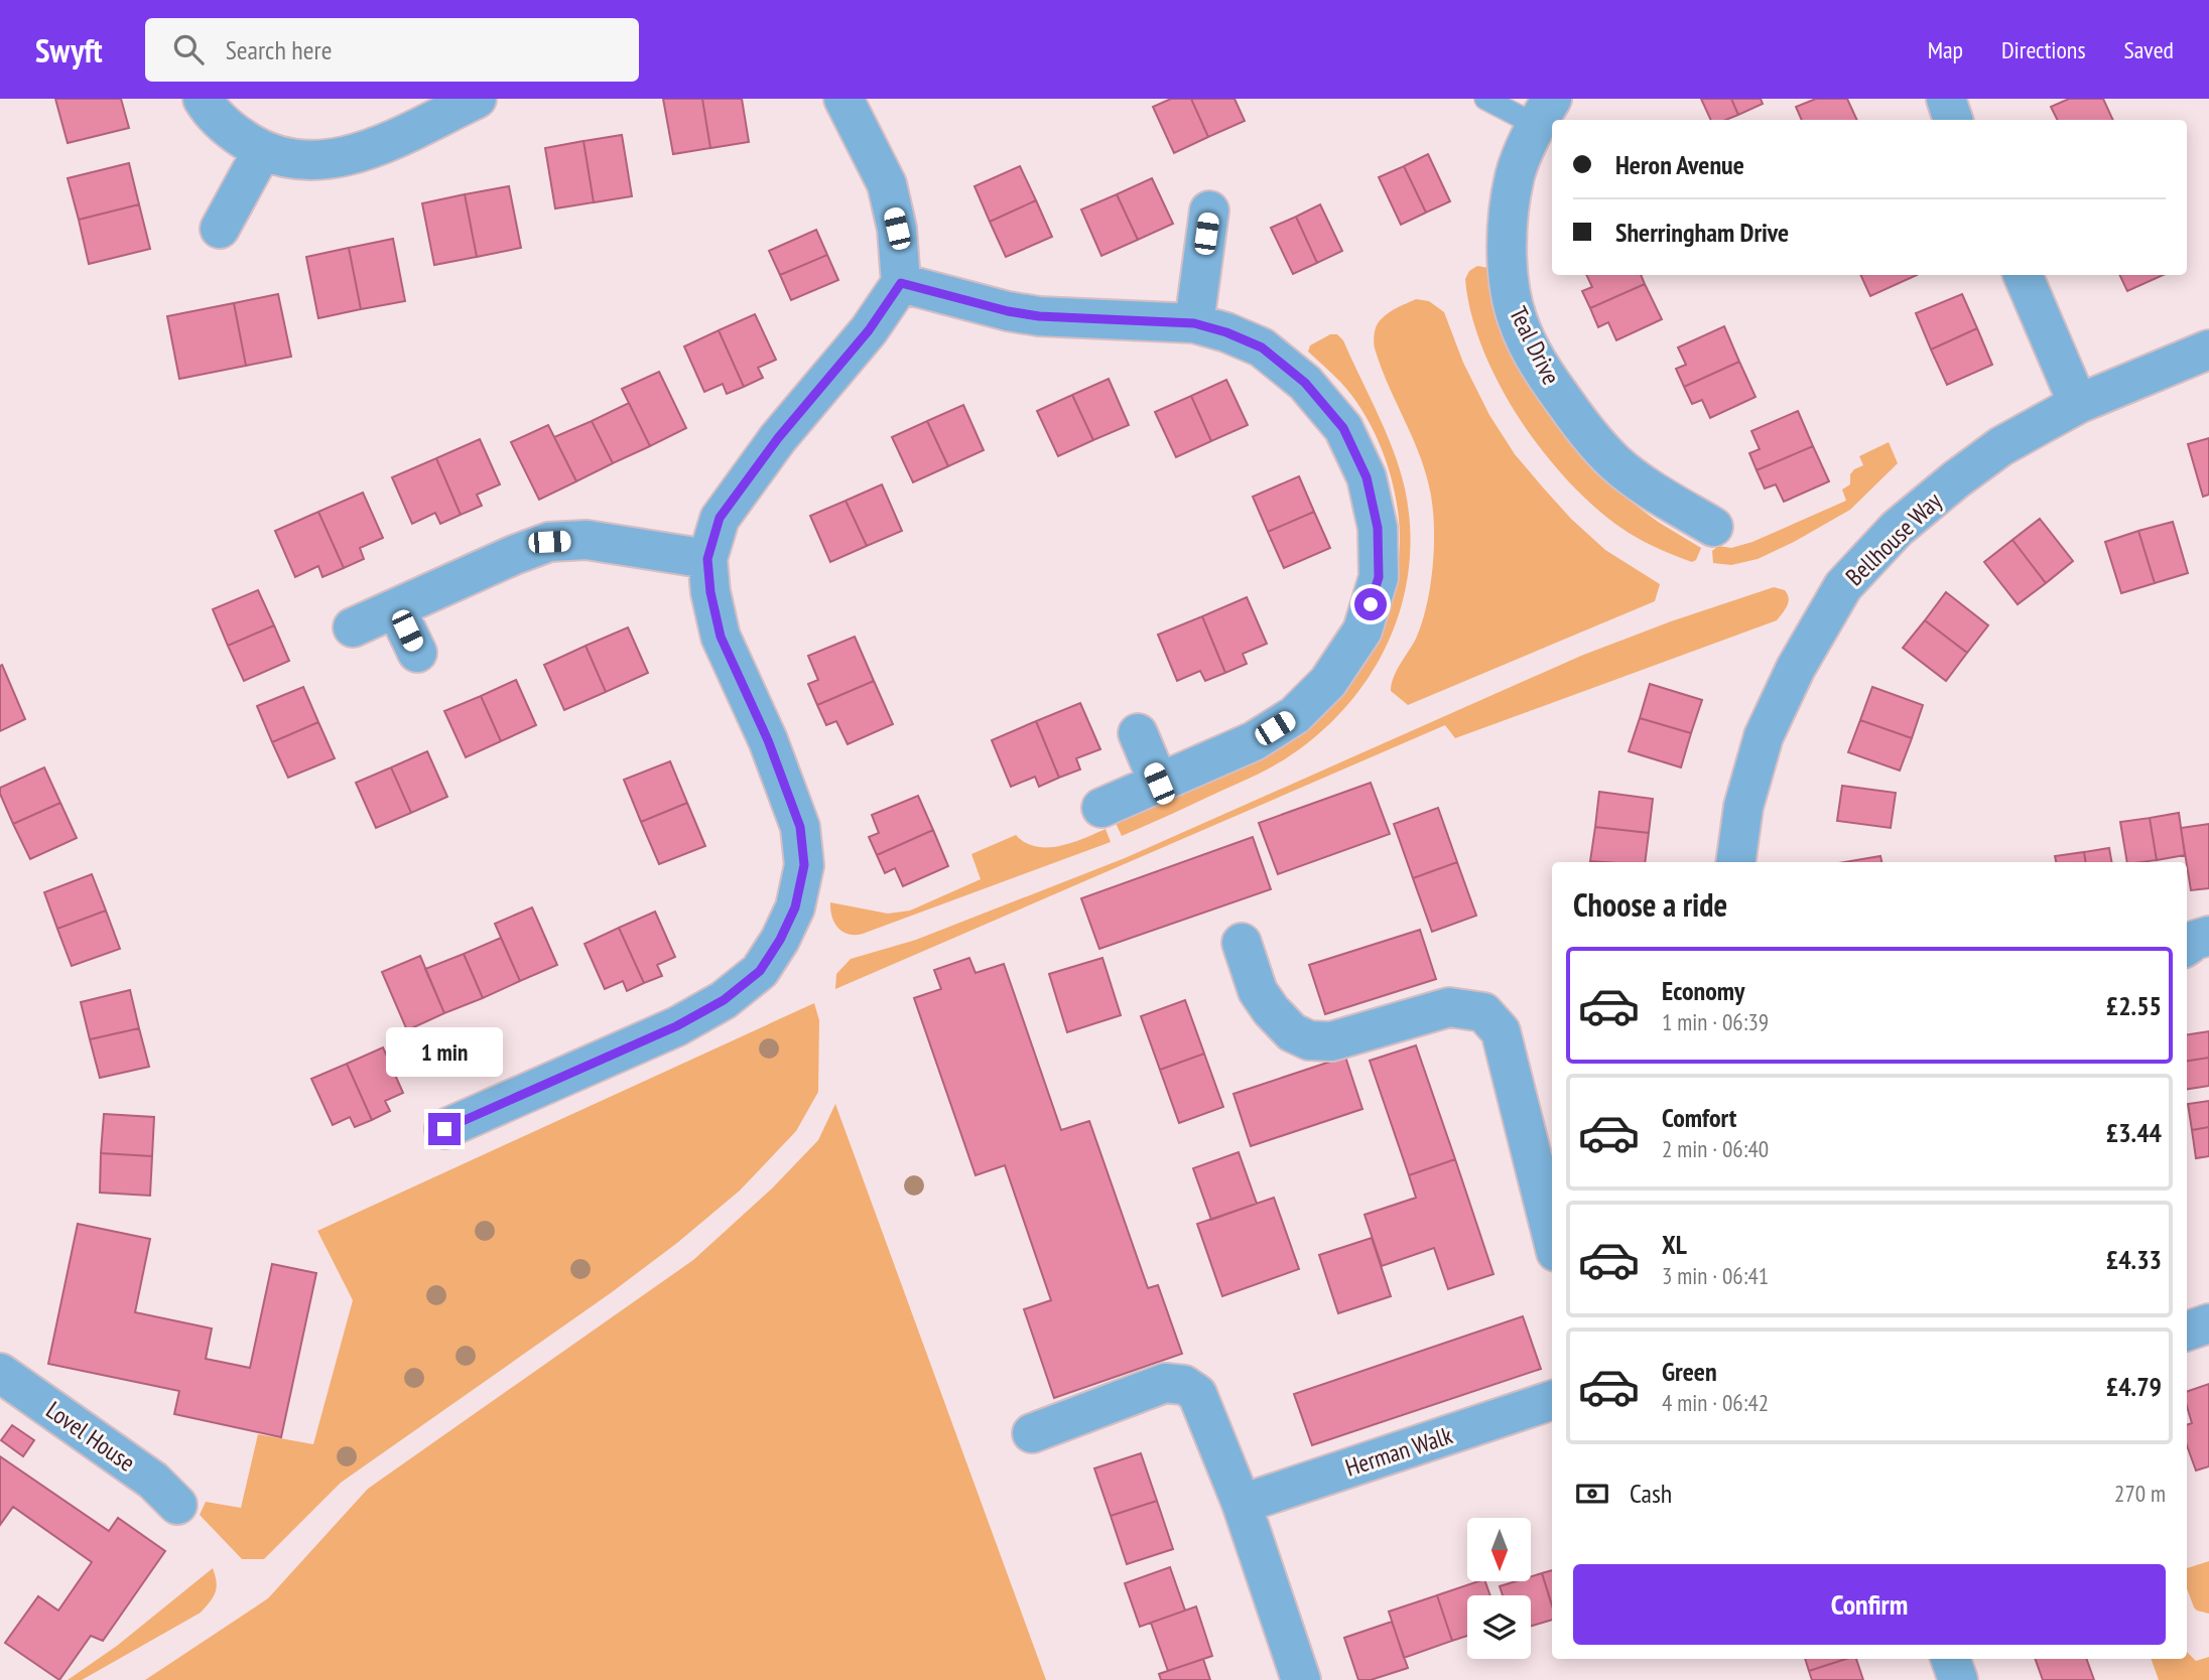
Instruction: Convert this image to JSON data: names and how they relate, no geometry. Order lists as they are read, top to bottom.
{
  "streets": {
    "street": [
      "Teal Drive",
      "Bellhouse Way",
      "Lovel House",
      "Herman Walk"
    ]
  },
  "north": "bottom",
  "page": {
    "header": "Swyft",
    "search": "Search here",
    "nav": ["Map", "Directions", "Saved"],
    "banner": ["Heron Avenue", "Sherringham Drive"],
    "heading": "Choose a ride",
    "list": [
      {
        "name": "Economy",
        "note": "1 min · 06:39",
        "value": "£2.55"
      },
      {
        "name": "Comfort",
        "note": "2 min · 06:40",
        "value": "£3.44"
      },
      {
        "name": "XL",
        "note": "3 min · 06:41",
        "value": "£4.33"
      },
      {
        "name": "Green",
        "note": "4 min · 06:42",
        "value": "£4.79"
      }
    ],
    "bubble": "1 min",
    "pay": ["Cash", "270 m"],
    "buttons": "Confirm"
  }
}
